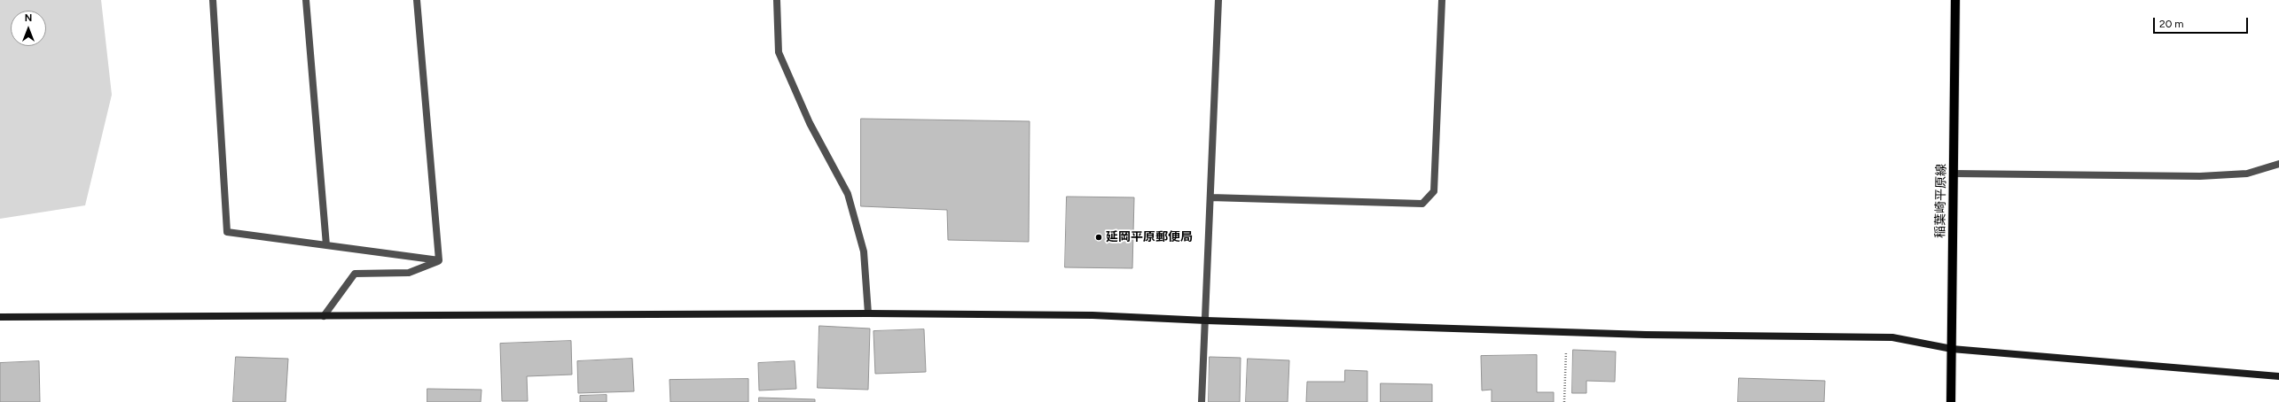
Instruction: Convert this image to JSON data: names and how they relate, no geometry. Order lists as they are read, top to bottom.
{
  "streets": {
    "main road": ["稲葉崎平原線"]
  },
  "places": ["延岡平原郵便局"],
  "scale_bar": "20 m",
  "north": "top"
}
